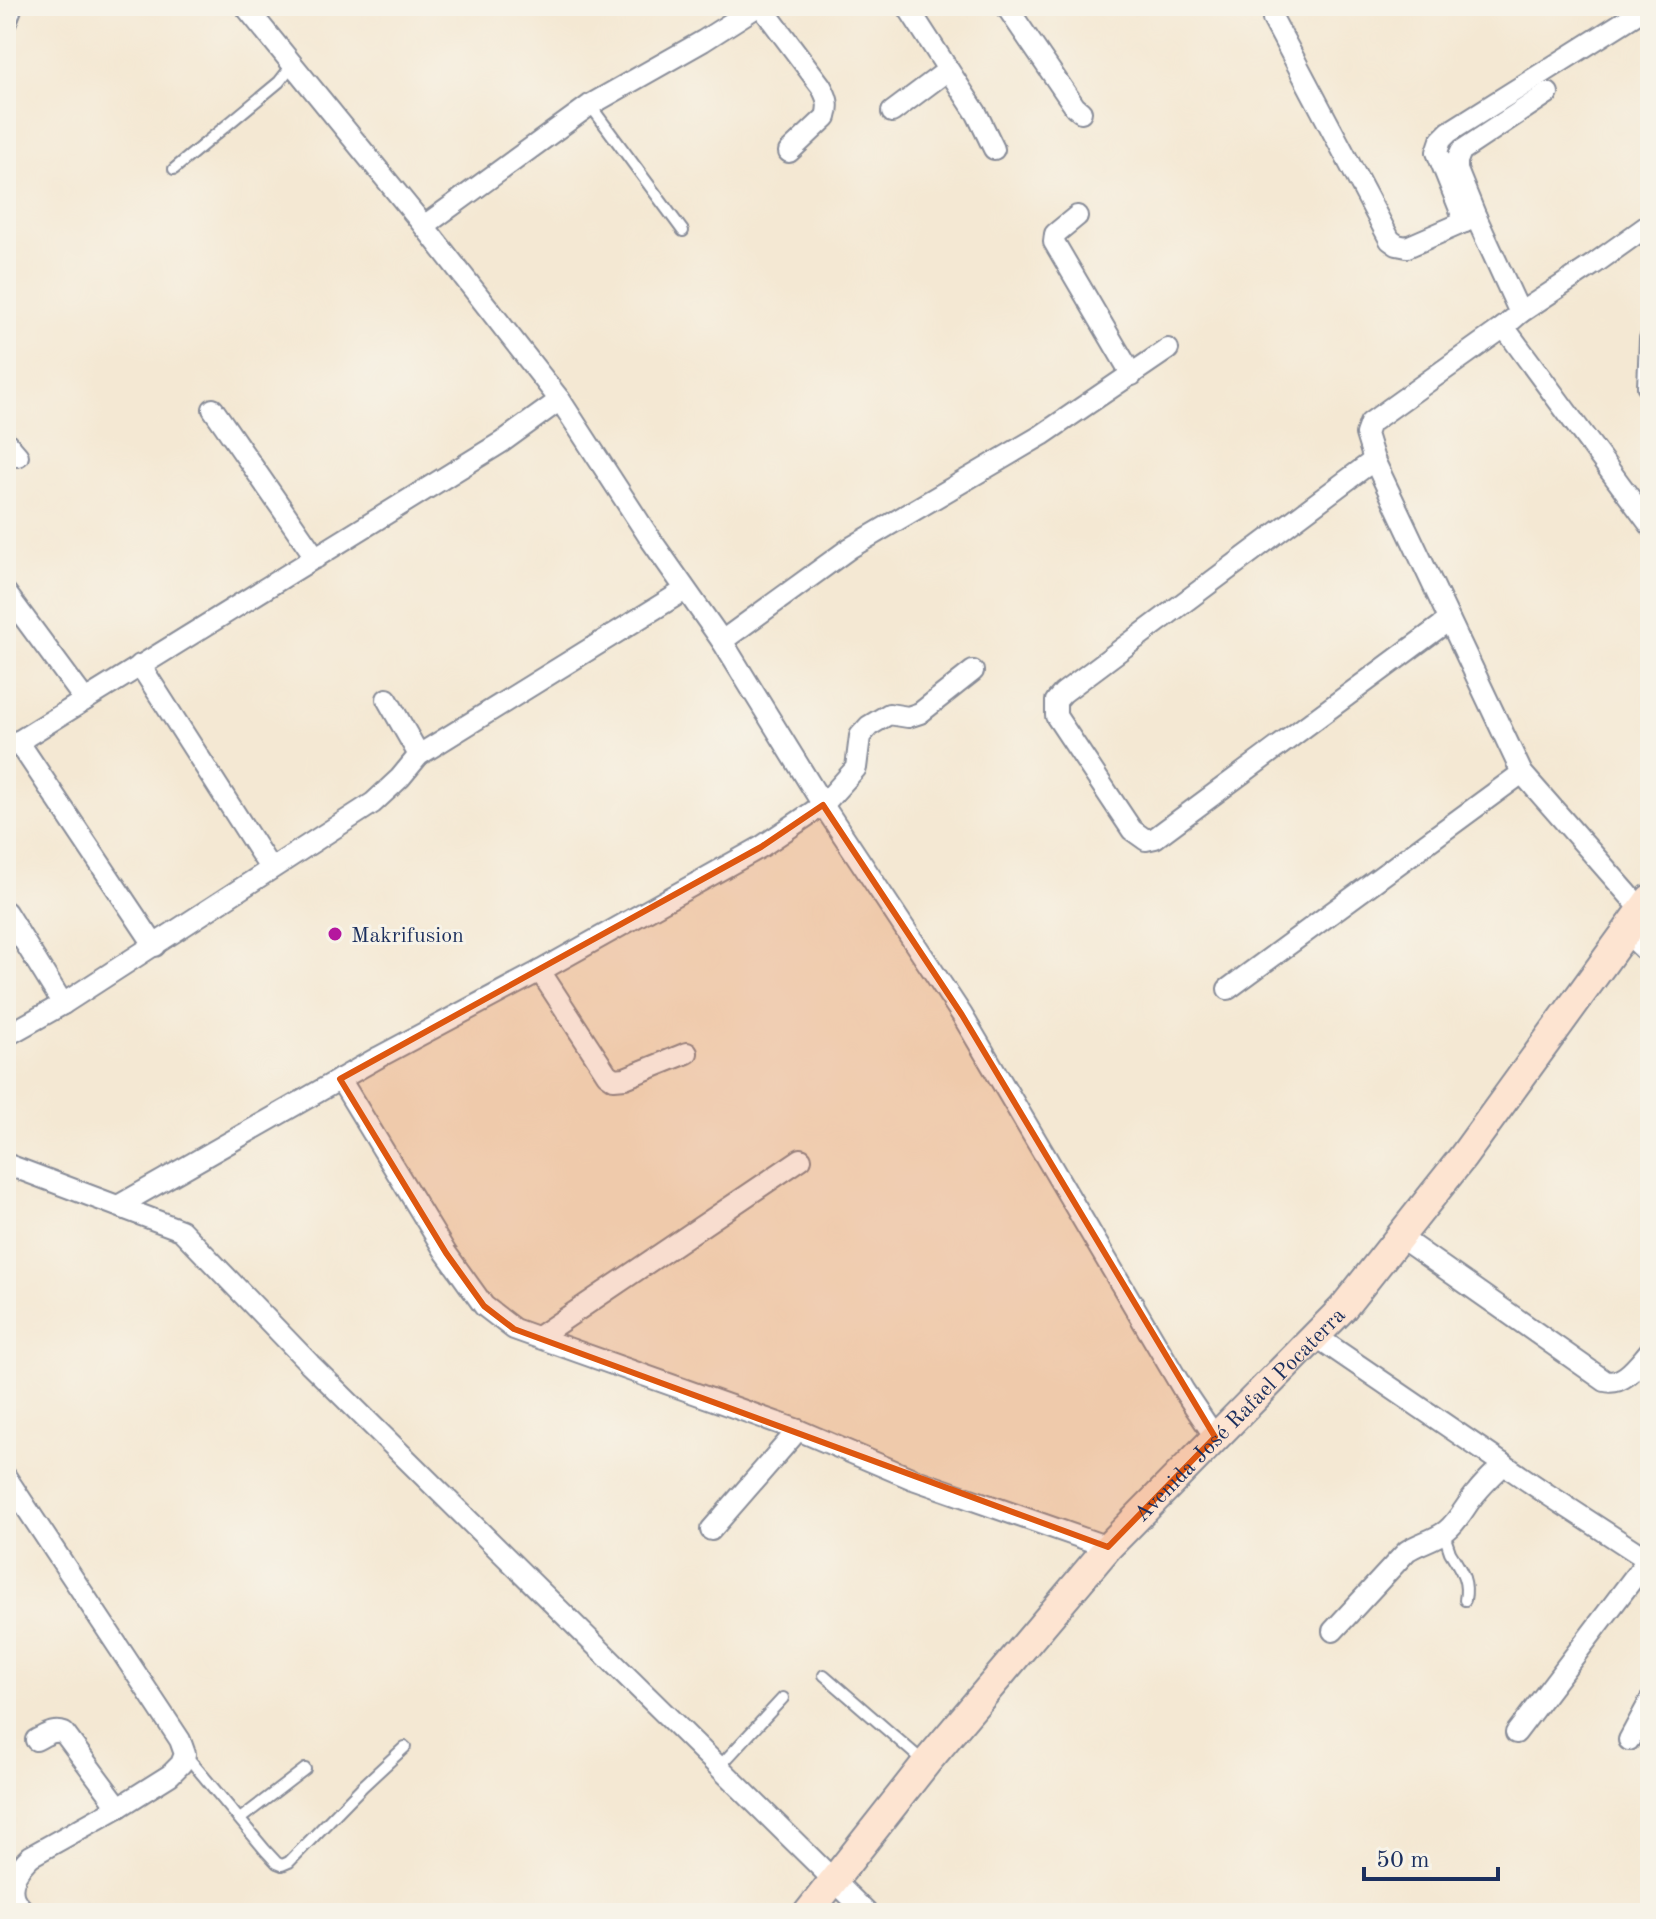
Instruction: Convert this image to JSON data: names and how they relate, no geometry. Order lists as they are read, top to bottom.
{
  "streets": {
    "street": ["Avenida José Rafael Pocaterra"]
  },
  "places": ["Makrifusion"],
  "scale_bar": "50 m"
}
